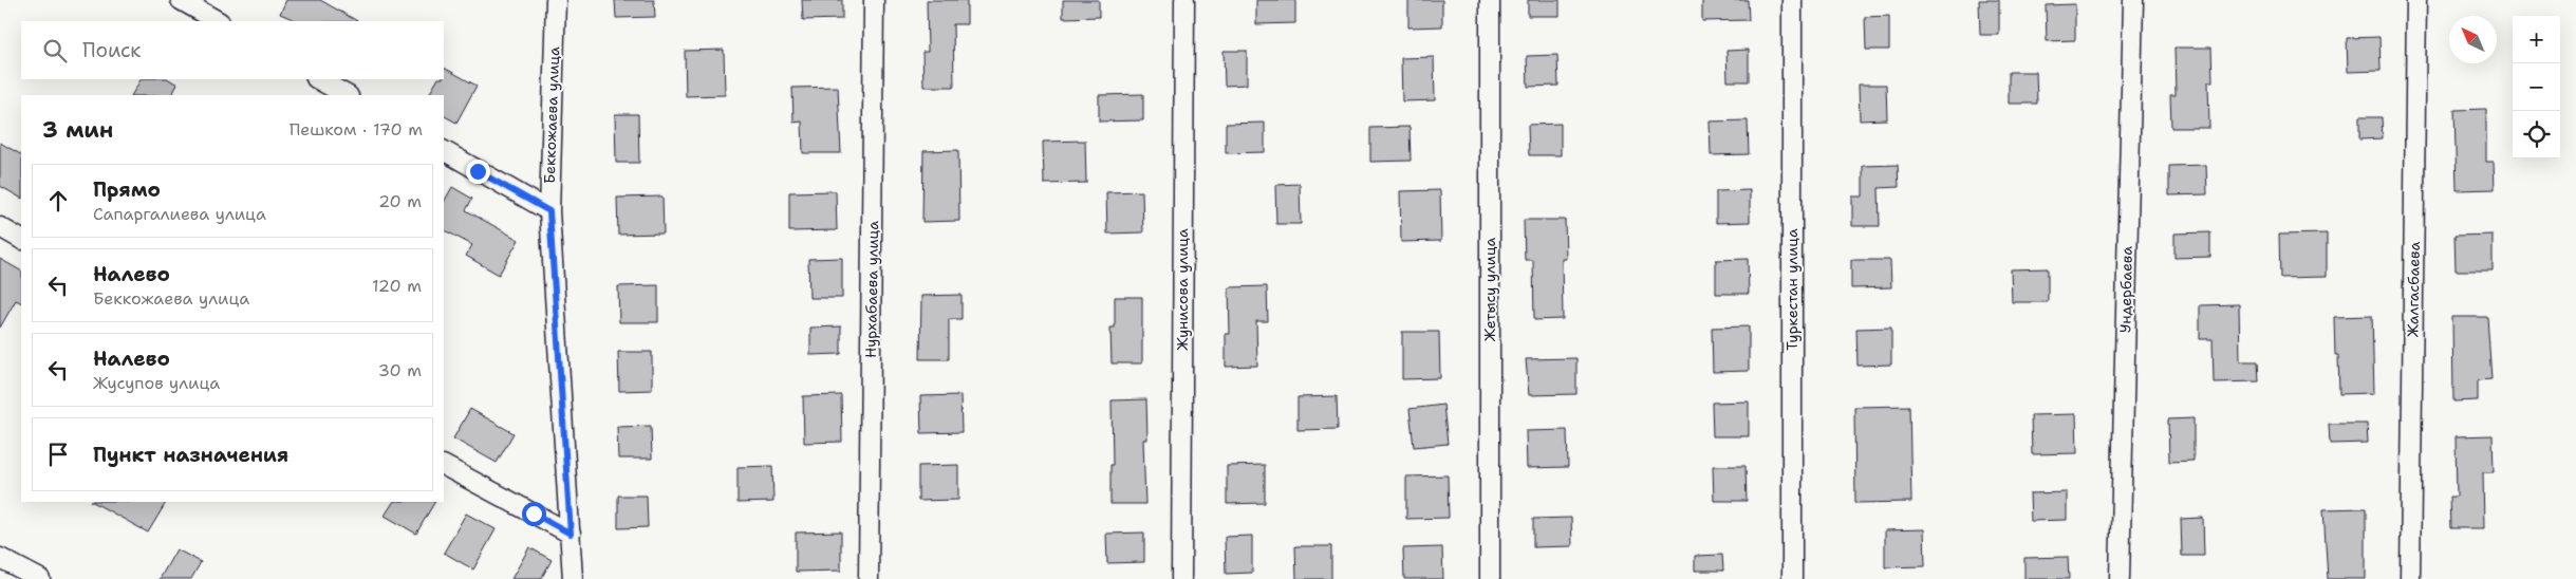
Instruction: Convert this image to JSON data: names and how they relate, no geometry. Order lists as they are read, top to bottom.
{
  "streets": {
    "street": [
      "Беккожаева улица",
      "Нурхабаева улица",
      "Жунисова улица",
      "Жетысу улица",
      "Туркестан улица",
      "Ундербаева",
      "Жалгасбаева"
    ]
  },
  "north": "top left",
  "page": {
    "map_buttons": ["+", "−"],
    "search": "Поиск",
    "heading": ["3 мин", "Пешком · 170 m"],
    "list": [
      ["Прямо", "Сапаргалиева улица", "20 m"],
      ["Налево", "Беккожаева улица", "120 m"],
      ["Налево", "Жусупов улица", "30 m"],
      "Пункт назначения"
    ]
  }
}
